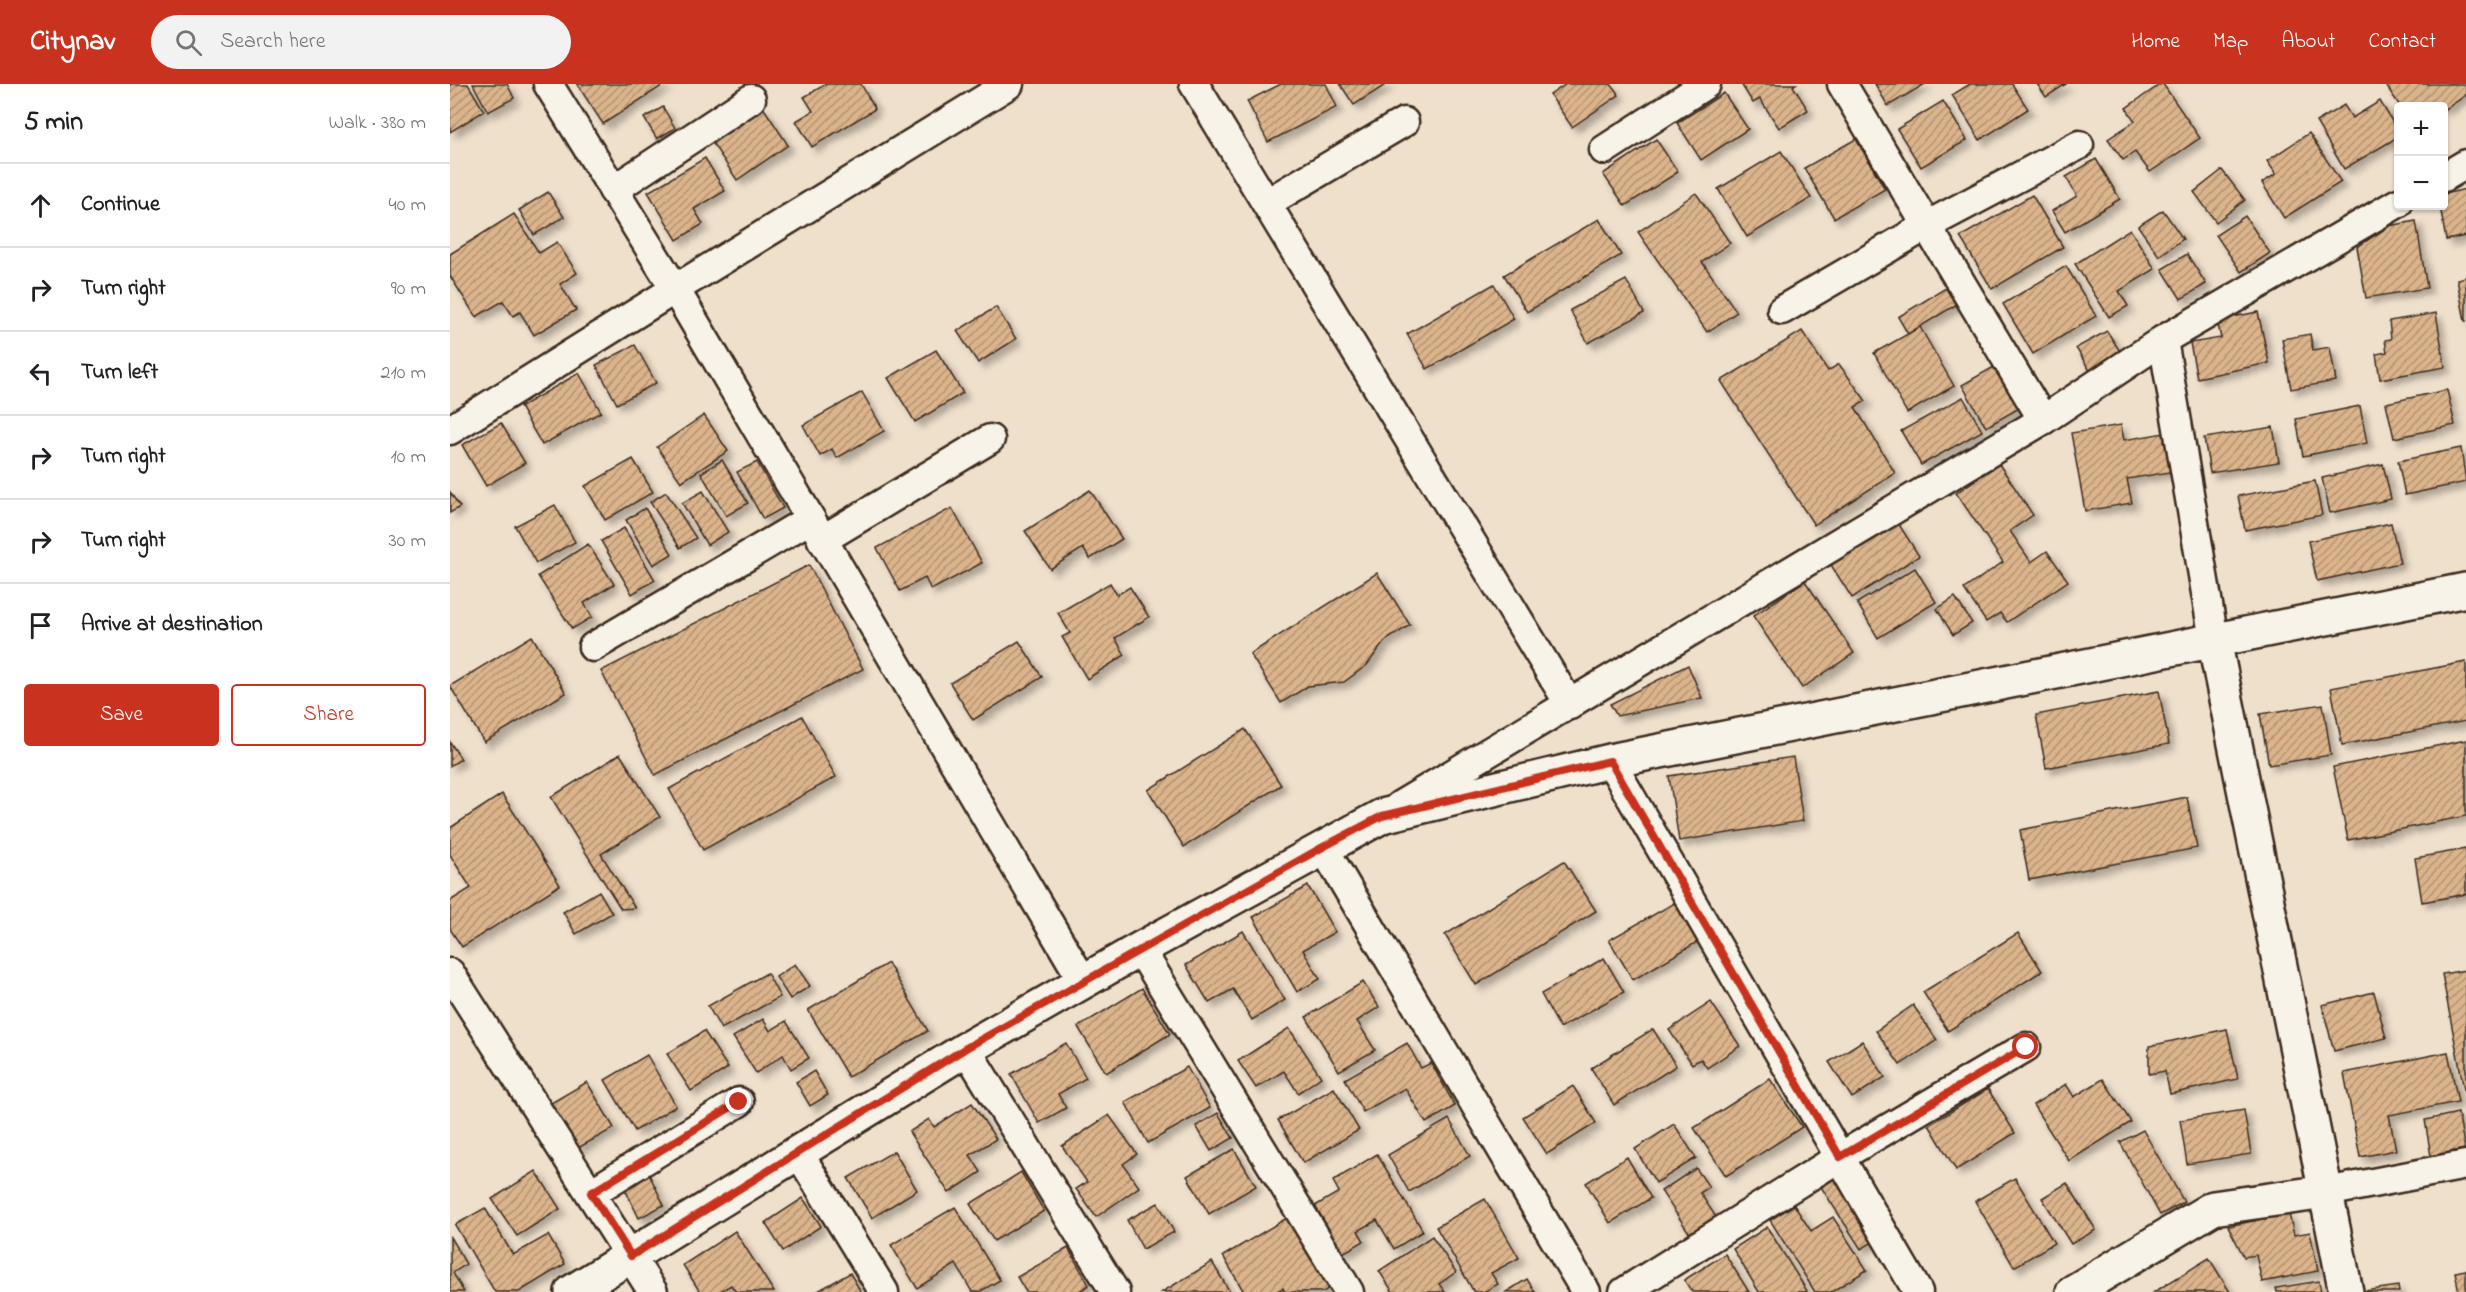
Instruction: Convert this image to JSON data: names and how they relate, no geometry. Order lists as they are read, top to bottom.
{
  "page": {
    "header": "Citynav",
    "search": "Search here",
    "nav": [
      "Home",
      "Map",
      "About",
      "Contact"
    ],
    "heading": ["5 min", "Walk · 380 m"],
    "map_buttons": ["+", "−"],
    "list": [
      ["Continue", "40 m"],
      ["Turn right", "90 m"],
      ["Turn left", "210 m"],
      ["Turn right", "10 m"],
      ["Turn right", "30 m"],
      "Arrive at destination"
    ],
    "buttons": ["Save", "Share"]
  }
}
